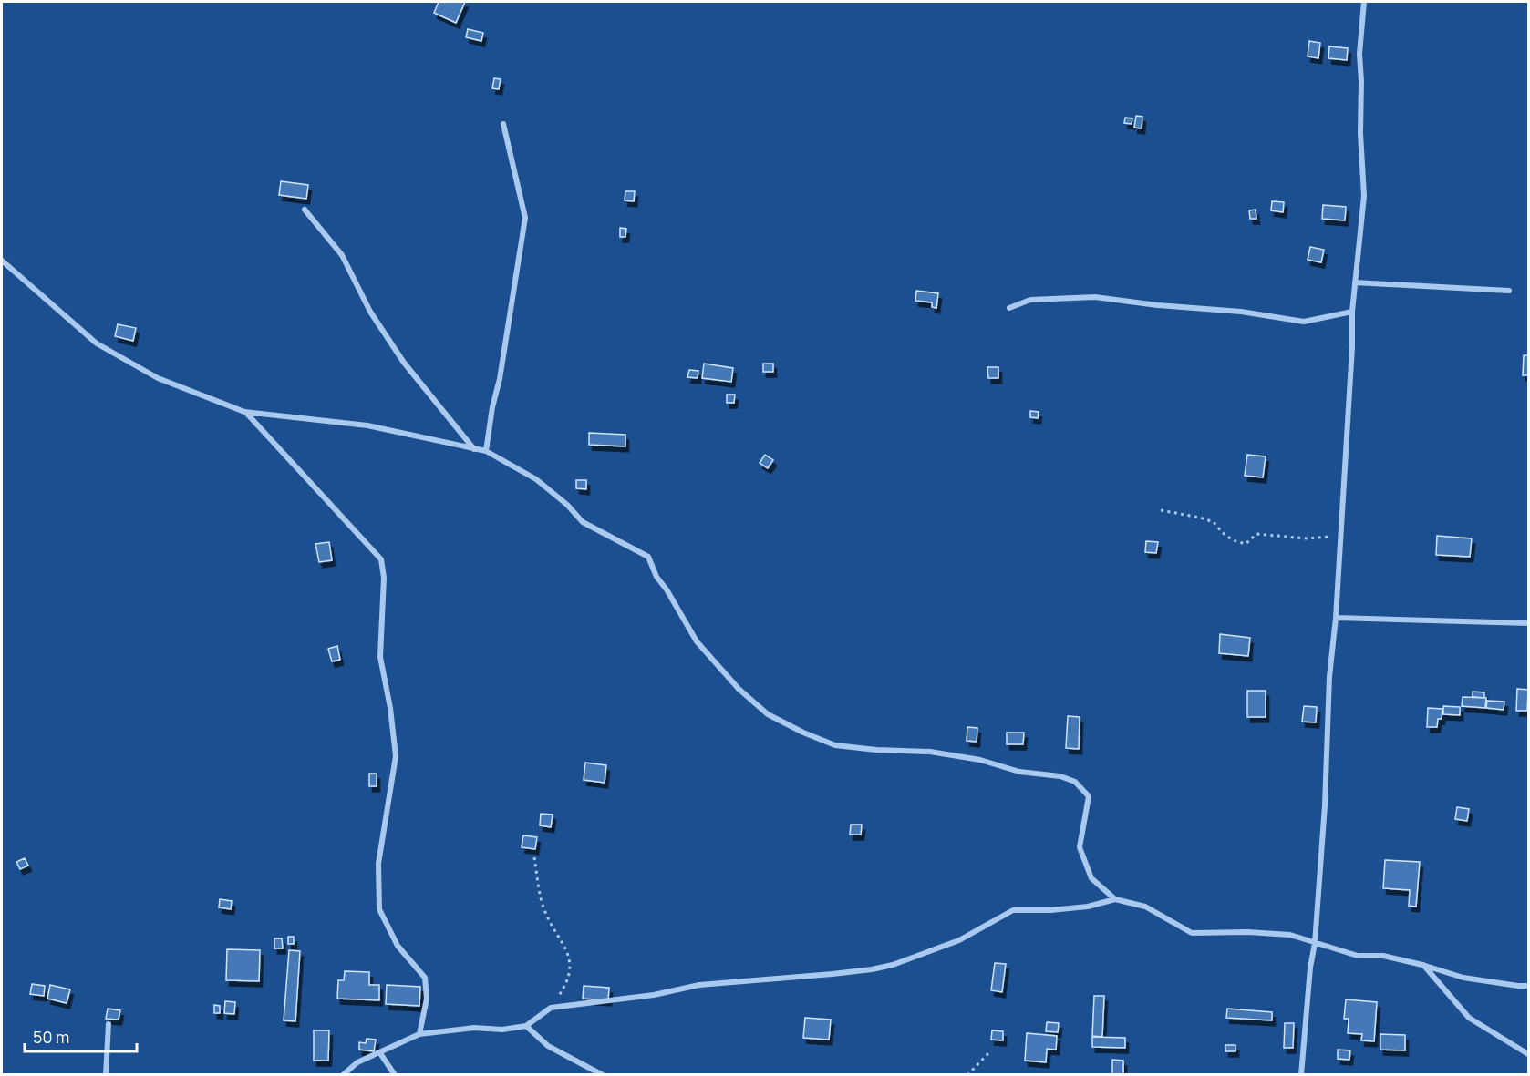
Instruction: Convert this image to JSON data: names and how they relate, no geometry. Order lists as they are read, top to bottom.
{
  "scale_bar": "50 m"
}
